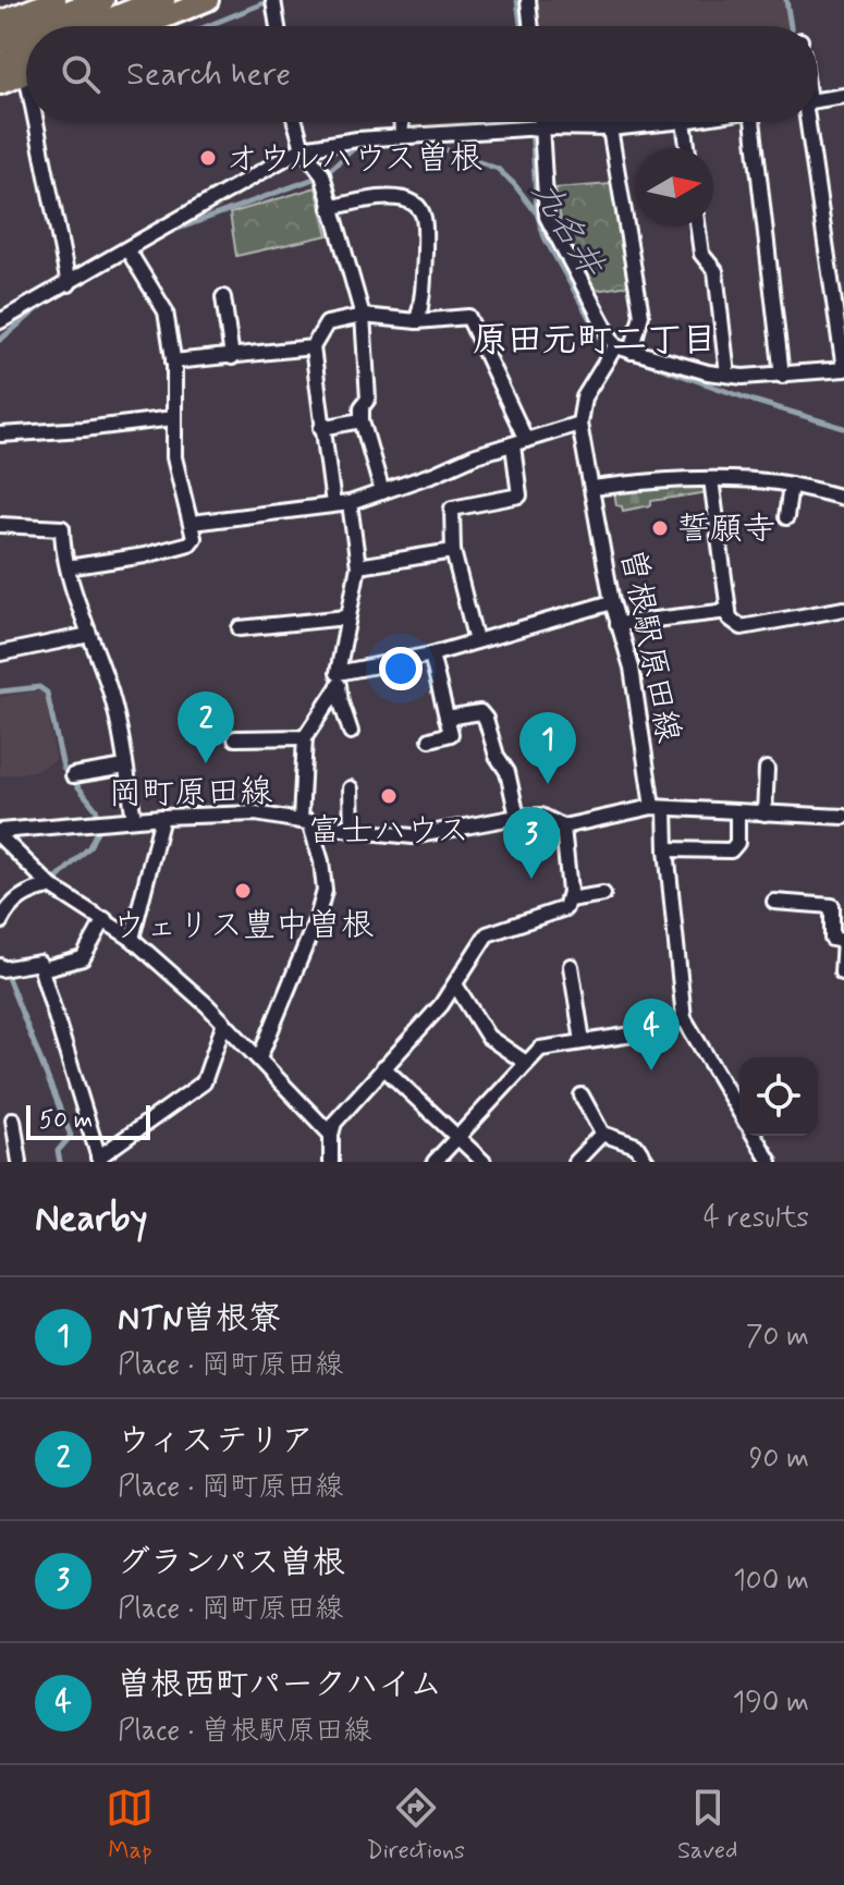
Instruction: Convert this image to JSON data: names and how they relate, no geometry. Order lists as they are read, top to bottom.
{
  "streets": {
    "street": ["曽根駅原田線", "岡町原田線"]
  },
  "crossings": [
    ["曽根駅原田線", "岡町原田線"]
  ],
  "districts": ["原田元町二丁目"],
  "water": ["九名井"],
  "places": [
    "オウルハウス曽根",
    "誓願寺",
    "富士ハウス",
    "ウェリス豊中曽根"
  ],
  "scale_bar": "50 m",
  "north": "right",
  "page": {
    "search": "Search here",
    "pins": [
      "2",
      "1",
      "3",
      "4"
    ],
    "scale": "50 m",
    "heading": ["Nearby", "4 results"],
    "list": [
      {
        "mark": "1",
        "name": "NTN曽根寮",
        "note": "Place · 岡町原田線",
        "value": "70 m"
      },
      {
        "mark": "2",
        "name": "ウィステリア",
        "note": "Place · 岡町原田線",
        "value": "90 m"
      },
      {
        "mark": "3",
        "name": "グランパス曽根",
        "note": "Place · 岡町原田線",
        "value": "100 m"
      },
      {
        "mark": "4",
        "name": "曽根西町パークハイム",
        "note": "Place · 曽根駅原田線",
        "value": "190 m"
      }
    ],
    "nav": ["Map", "Directions", "Saved"]
  }
}
